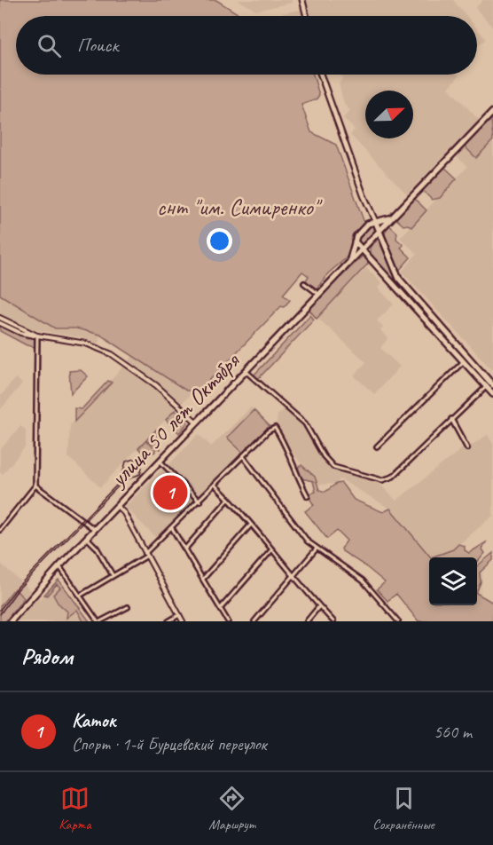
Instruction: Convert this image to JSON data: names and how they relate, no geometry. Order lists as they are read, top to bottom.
{
  "streets": {
    "main road": ["улица 50 лет Октября"]
  },
  "parks": ["снт \"им. Симиренко\""],
  "north": "top right",
  "page": {
    "search": "Поиск",
    "pins": "1",
    "heading": "Рядом",
    "list": [
      {
        "mark": "1",
        "name": "Каток",
        "note": "Спорт · 1-й Бурцевский переулок",
        "value": "560 m"
      }
    ],
    "nav": ["Карта", "Маршрут", "Сохранённые"]
  }
}
